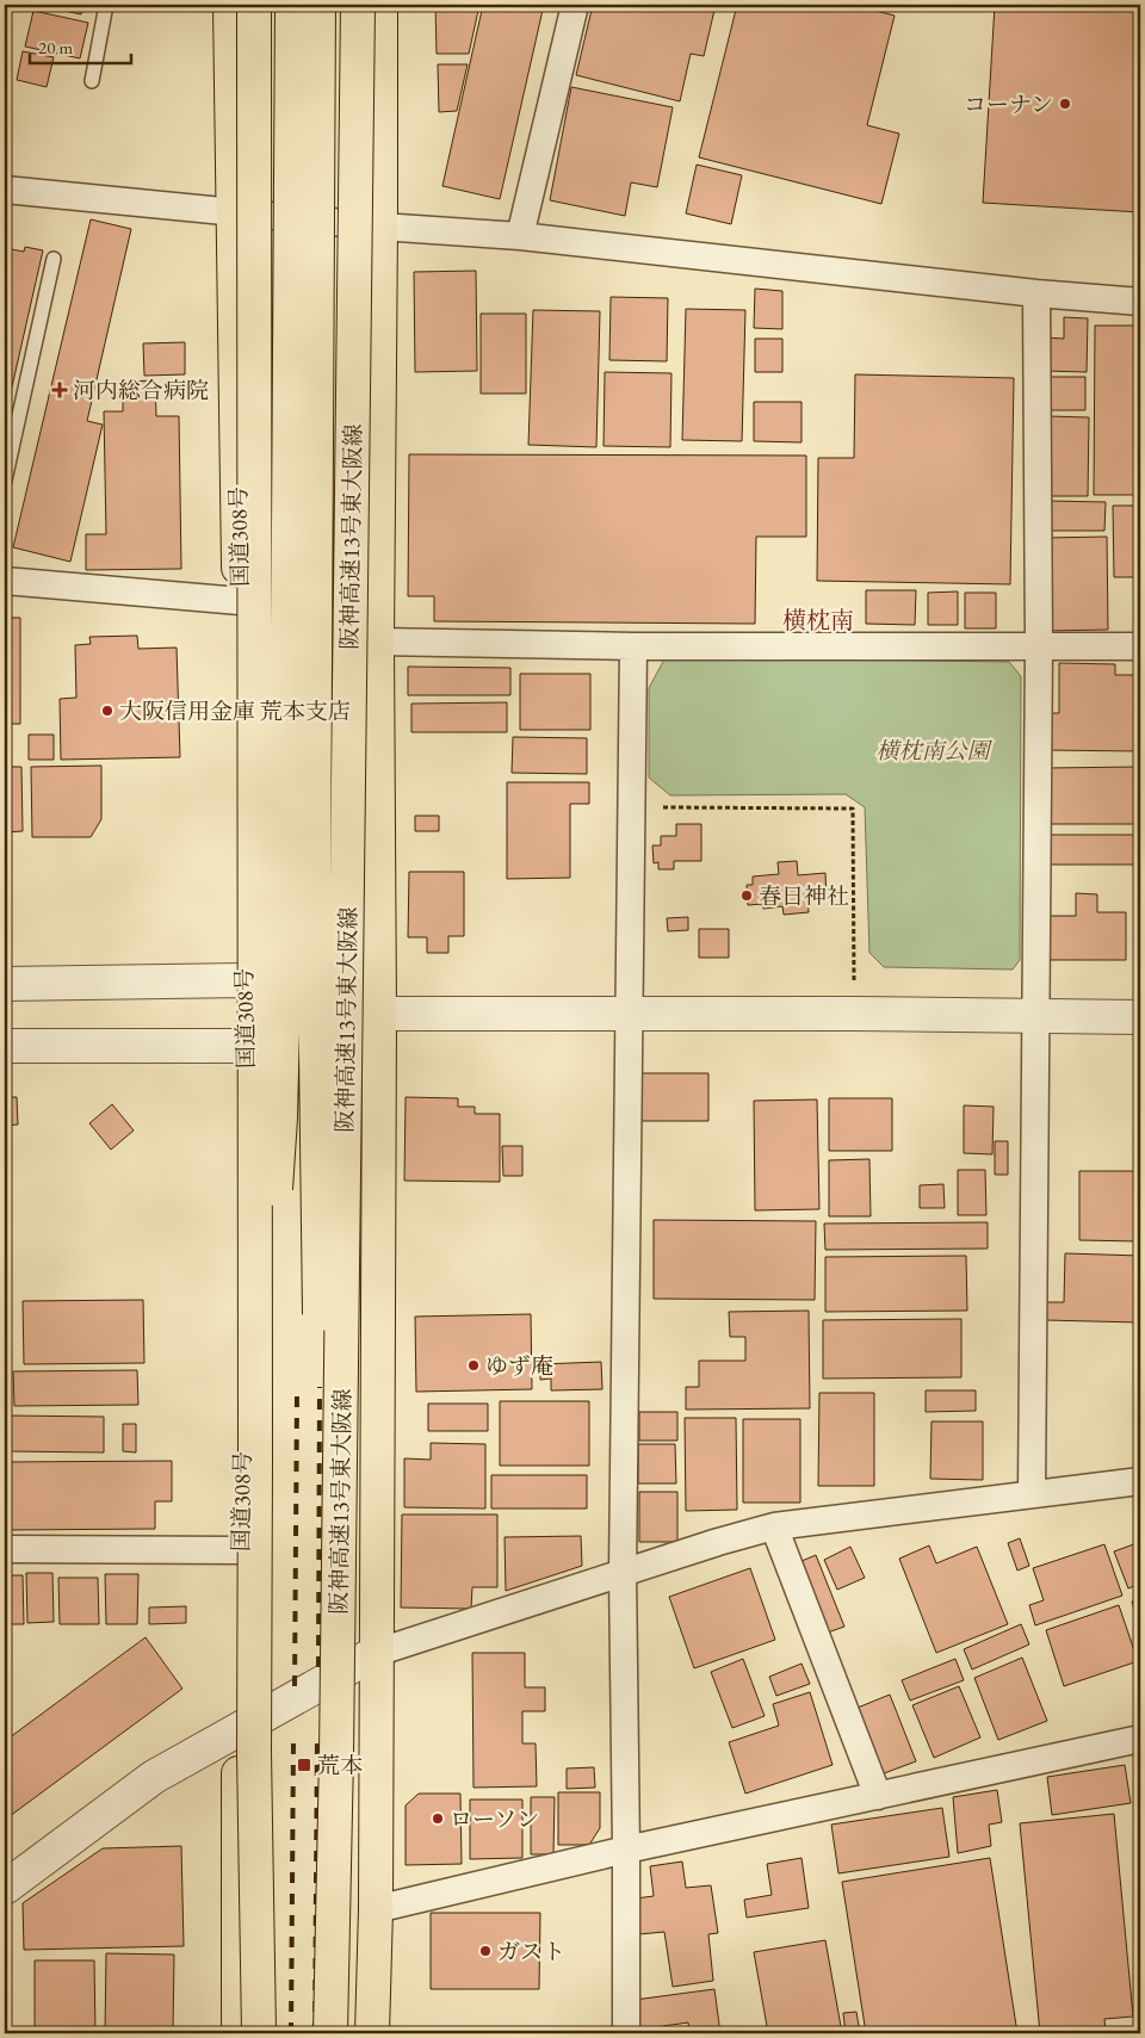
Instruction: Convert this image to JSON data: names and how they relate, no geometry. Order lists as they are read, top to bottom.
{
  "streets": {
    "highway": ["国道308号", "阪神高速13号東大阪線"]
  },
  "districts": ["横枕南"],
  "parks": ["横枕南公園"],
  "places": {
    "other": [
      "コーナン",
      "大阪信用金庫 荒本支店",
      "春日神社",
      "ゆず庵",
      "ローソン",
      "ガスト"
    ],
    "health": ["河内総合病院"],
    "transit": ["荒本"]
  },
  "scale_bar": "20 m"
}
